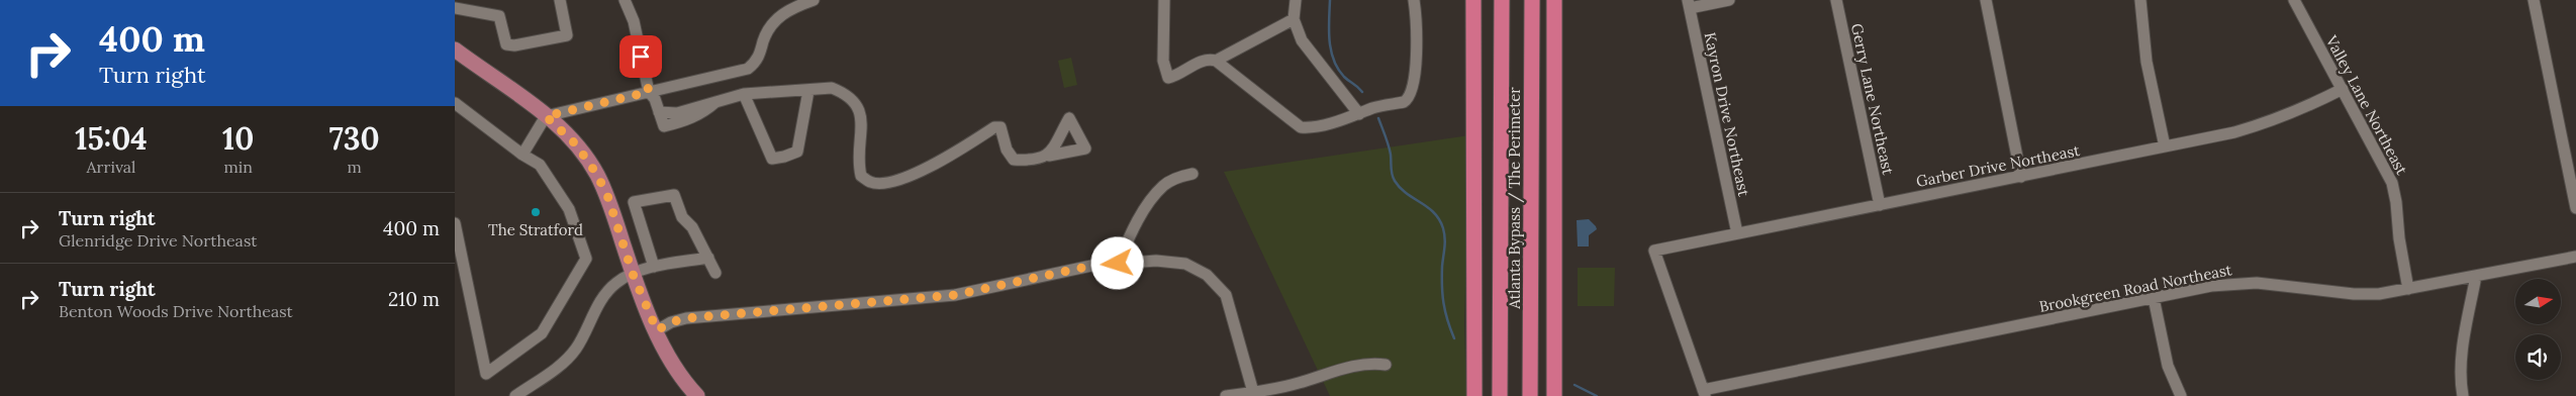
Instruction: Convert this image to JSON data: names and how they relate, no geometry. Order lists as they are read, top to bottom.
{
  "streets": {
    "highway": ["Atlanta Bypass / The Perimeter"],
    "street": [
      "Gerry Lane Northeast",
      "Valley Lane Northeast",
      "Kayron Drive Northeast",
      "Garber Drive Northeast",
      "Brookgreen Road Northeast"
    ]
  },
  "crossings": [
    ["Gerry Lane Northeast", "Garber Drive Northeast"],
    ["Valley Lane Northeast", "Garber Drive Northeast"],
    ["Valley Lane Northeast", "Brookgreen Road Northeast"],
    ["Kayron Drive Northeast", "Garber Drive Northeast"],
    ["Garber Drive Northeast", "Brookgreen Road Northeast"]
  ],
  "places": ["The Stratford"],
  "north": "right",
  "page": {
    "turn": ["400 m", "Turn right"],
    "eta": [
      "15:04",
      "Arrival",
      "10",
      "min",
      "730",
      "m"
    ],
    "list": [
      {
        "name": "Turn right",
        "note": "Glenridge Drive Northeast",
        "value": "400 m"
      },
      {
        "name": "Turn right",
        "note": "Benton Woods Drive Northeast",
        "value": "210 m"
      }
    ]
  }
}
